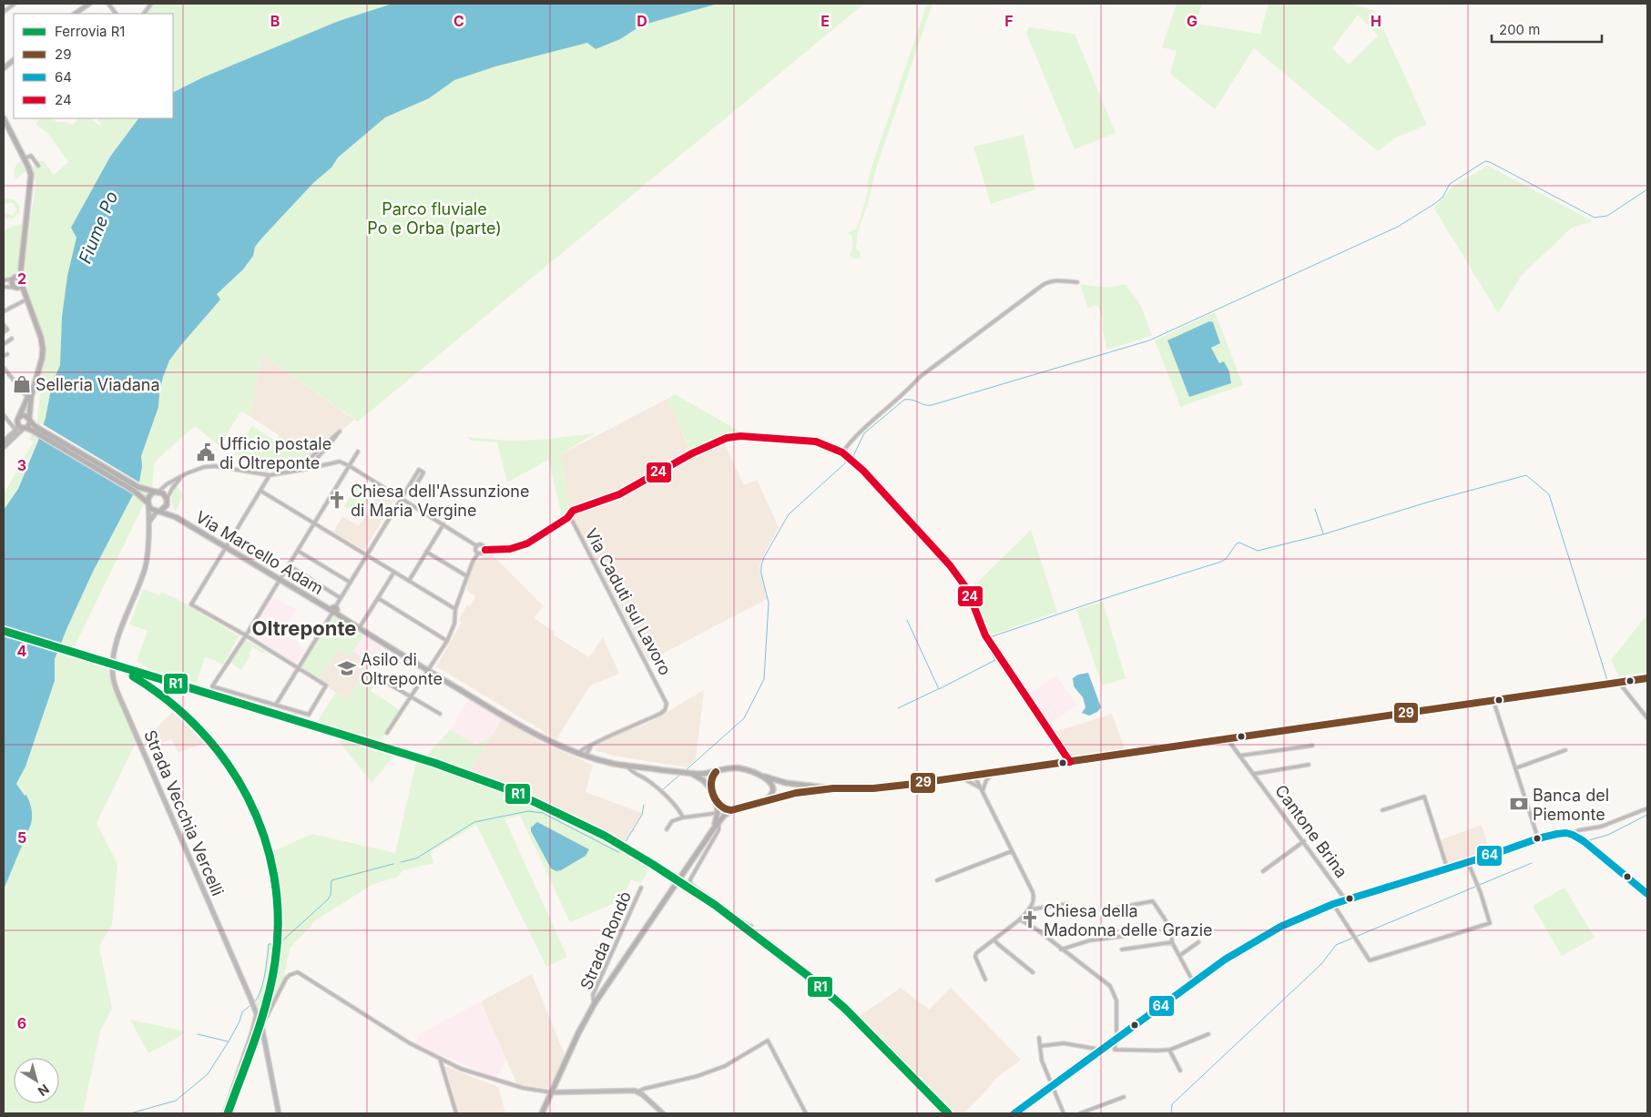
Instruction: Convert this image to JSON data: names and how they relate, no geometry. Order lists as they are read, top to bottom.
{
  "streets": {
    "main road": ["Via Marcello Adam"],
    "street": [
      "Via Caduti sul Lavoro",
      "Strada Vecchia Vercelli",
      "Cantone Brina",
      "Strada Rondò"
    ]
  },
  "crossings": [
    ["Via Marcello Adam", "Via Caduti sul Lavoro"],
    ["Via Marcello Adam", "Strada Vecchia Vercelli"]
  ],
  "districts": ["Oltreponte"],
  "water": ["Fiume Po"],
  "parks": ["Parco fluviale Po e Orba (parte)"],
  "places": {
    "shop": ["Selleria Viadana"],
    "public building": ["Ufficio postale di Oltreponte"],
    "church": ["Chiesa dell'Assunzione di Maria Vergine", "Chiesa della Madonna delle Grazie"],
    "school or university": ["Asilo di Oltreponte"],
    "bank": ["Banca del Piemonte"]
  },
  "lines": [
    "transit line 24",
    "rail line R1",
    "transit line 29",
    "transit line 64"
  ],
  "legend": [
    "Ferrovia R1",
    "29",
    "64",
    "24"
  ],
  "scale_bar": "200 m",
  "north": "bottom right",
  "grid": {
    "columns": [
      "B",
      "C",
      "D",
      "E",
      "F",
      "G",
      "H"
    ],
    "rows": [
      "2",
      "3",
      "4",
      "5",
      "6"
    ]
  }
}
